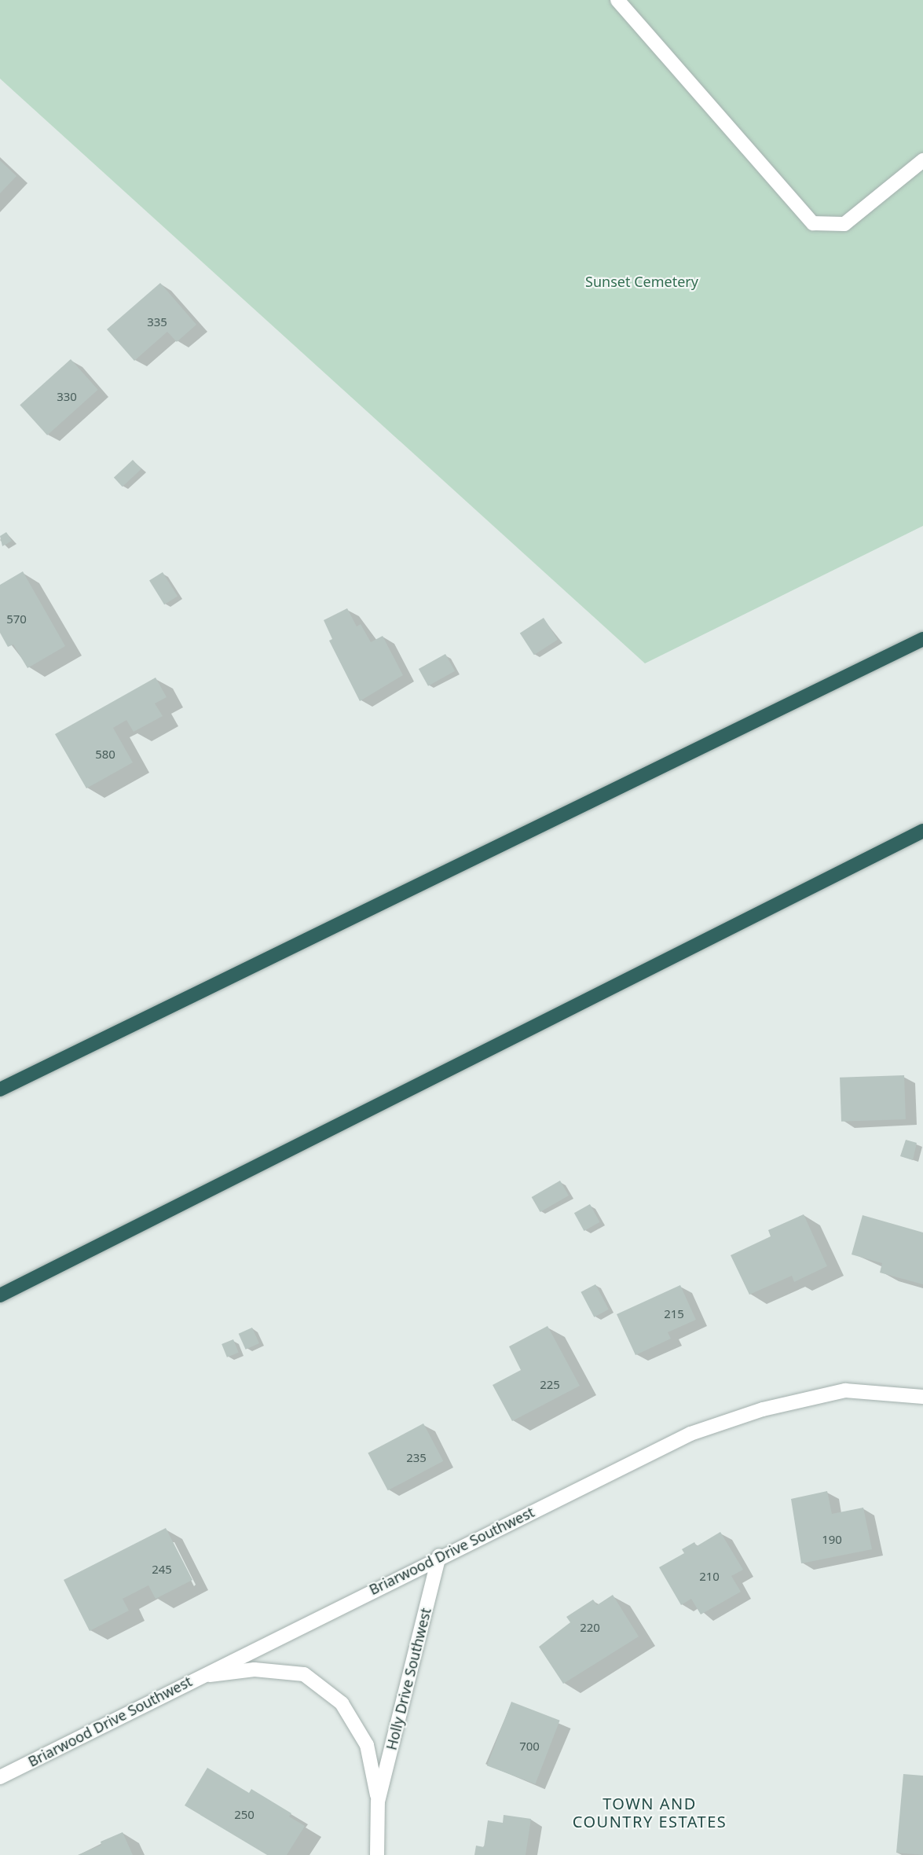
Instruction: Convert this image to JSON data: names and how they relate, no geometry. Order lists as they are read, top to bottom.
{
  "streets": {
    "street": ["Briarwood Drive Southwest", "Holly Drive Southwest"]
  },
  "crossings": [
    ["Briarwood Drive Southwest", "Holly Drive Southwest"]
  ],
  "districts": ["TOWN AND COUNTRY ESTATES"],
  "parks": ["Sunset Cemetery"],
  "house_numbers": [
    "335",
    "330",
    "570",
    "580",
    "215",
    "225",
    "235",
    "190",
    "245",
    "210",
    "220",
    "700",
    "250"
  ]
}
